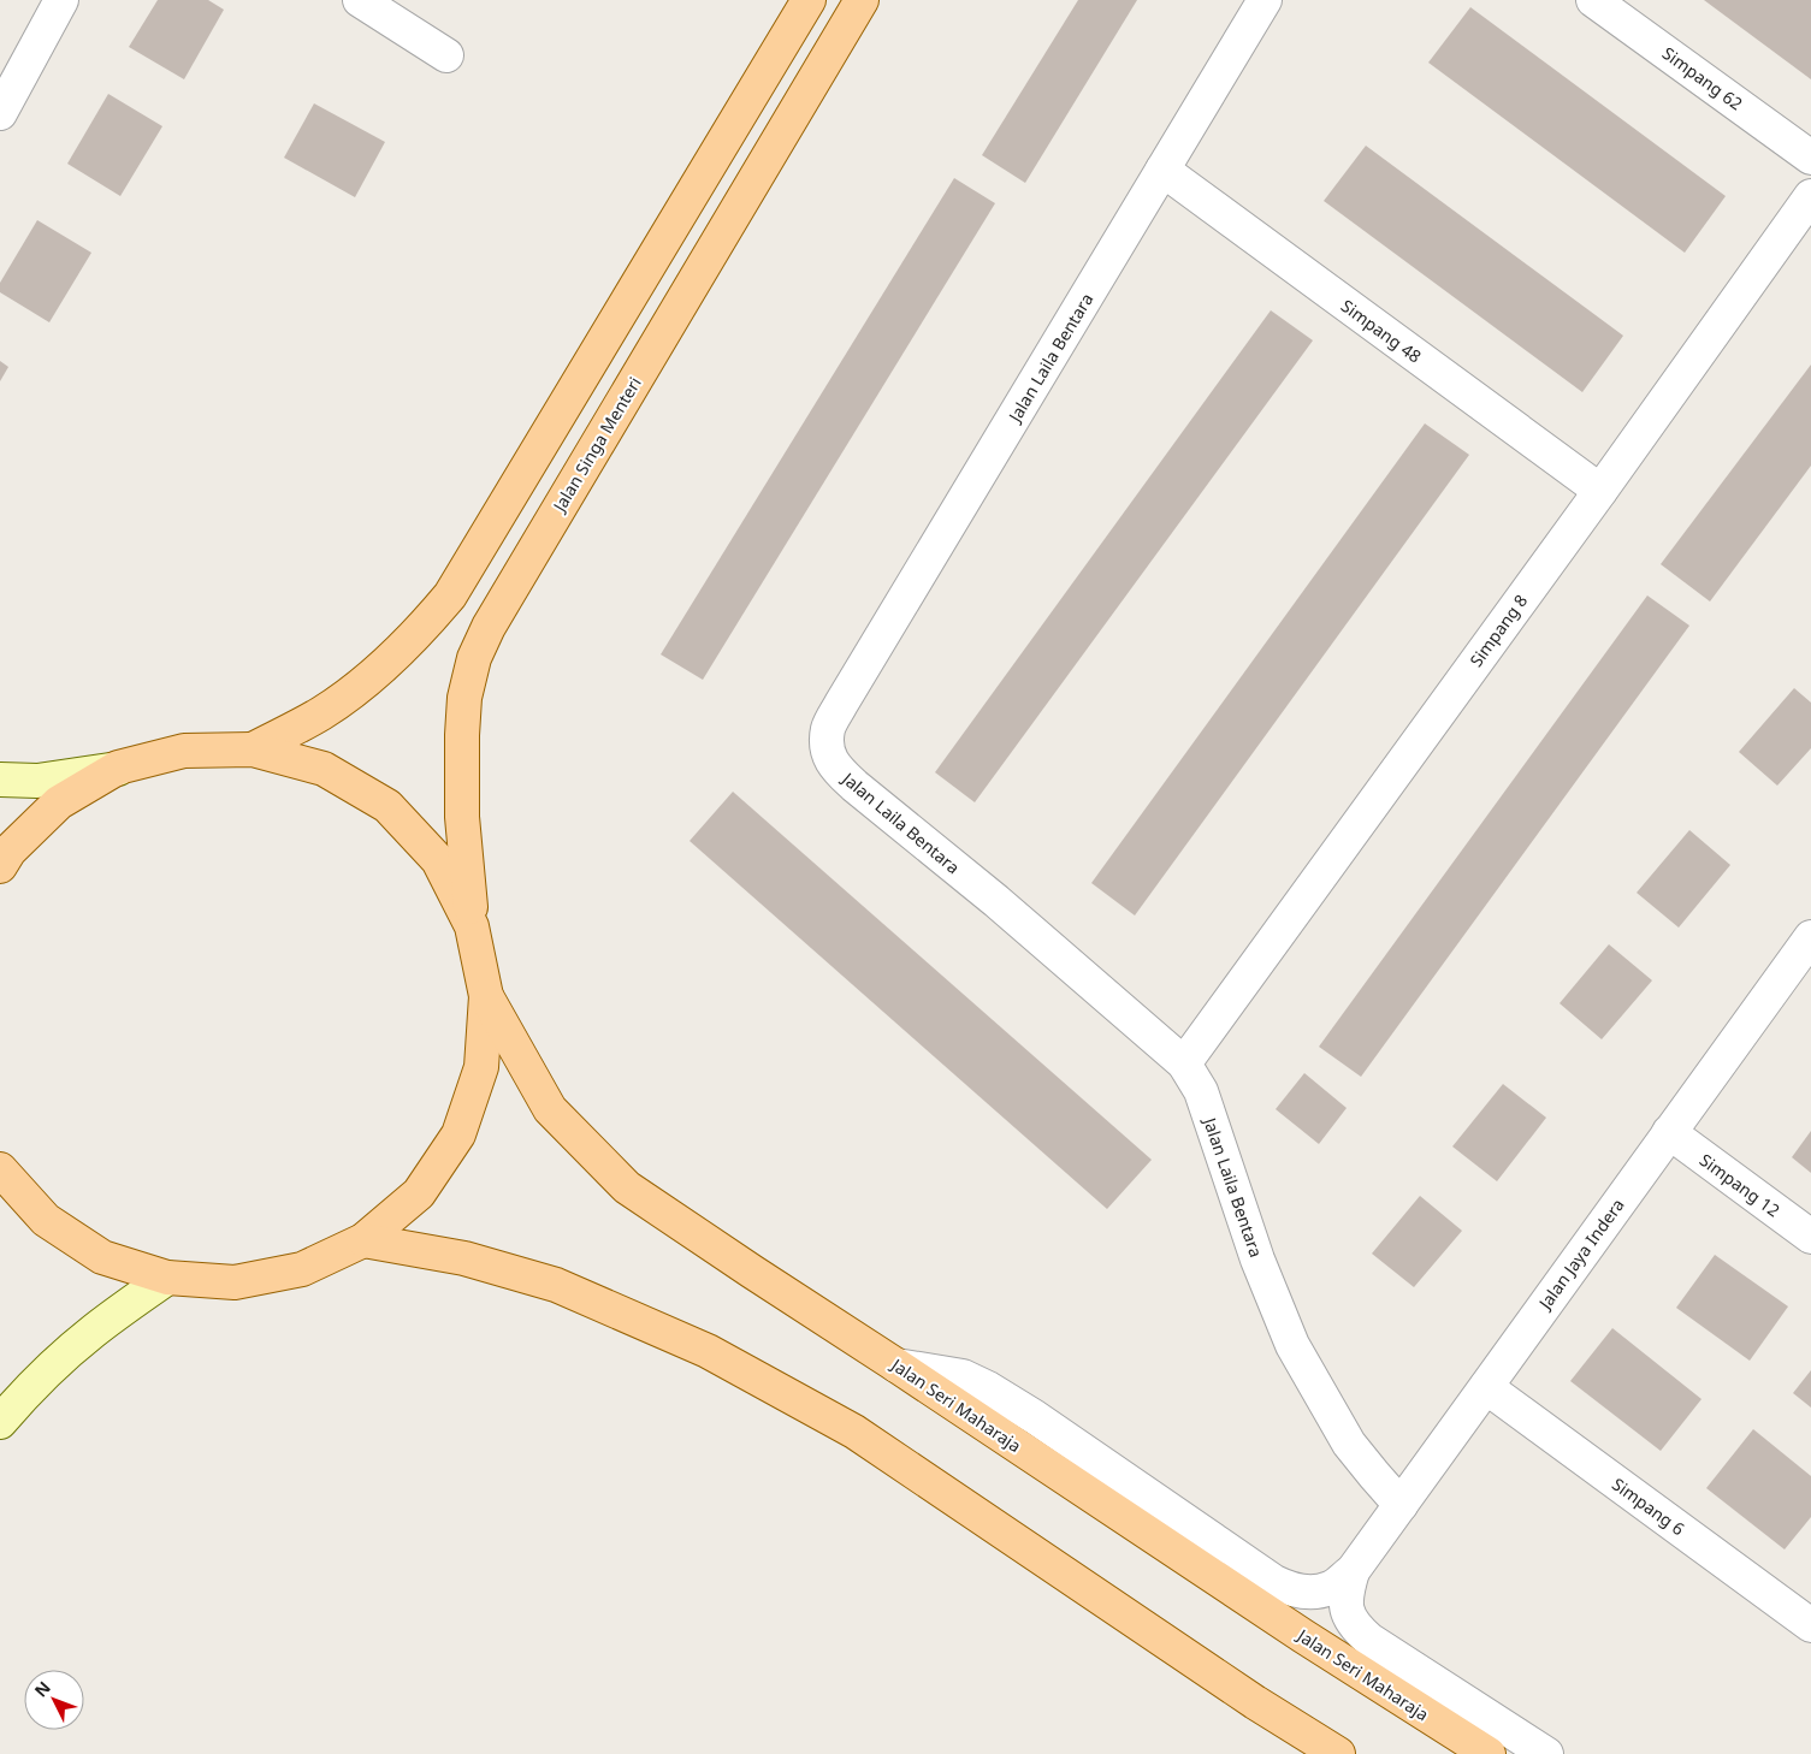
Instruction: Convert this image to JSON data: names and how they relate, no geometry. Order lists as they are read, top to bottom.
{
  "streets": {
    "main road": ["Jalan Singa Menteri", "Jalan Seri Maharaja"],
    "street": [
      "Simpang 62",
      "Simpang 48",
      "Jalan Laila Bentara",
      "Simpang 8",
      "Simpang 12",
      "Jalan Jaya Indera",
      "Simpang 6"
    ]
  },
  "crossings": [
    ["Simpang 48", "Jalan Laila Bentara"],
    ["Simpang 48", "Simpang 8"],
    ["Jalan Laila Bentara", "Simpang 8"],
    ["Jalan Laila Bentara", "Jalan Jaya Indera"],
    ["Simpang 12", "Jalan Jaya Indera"],
    ["Jalan Jaya Indera", "Simpang 6"]
  ],
  "north": "top left"
}
